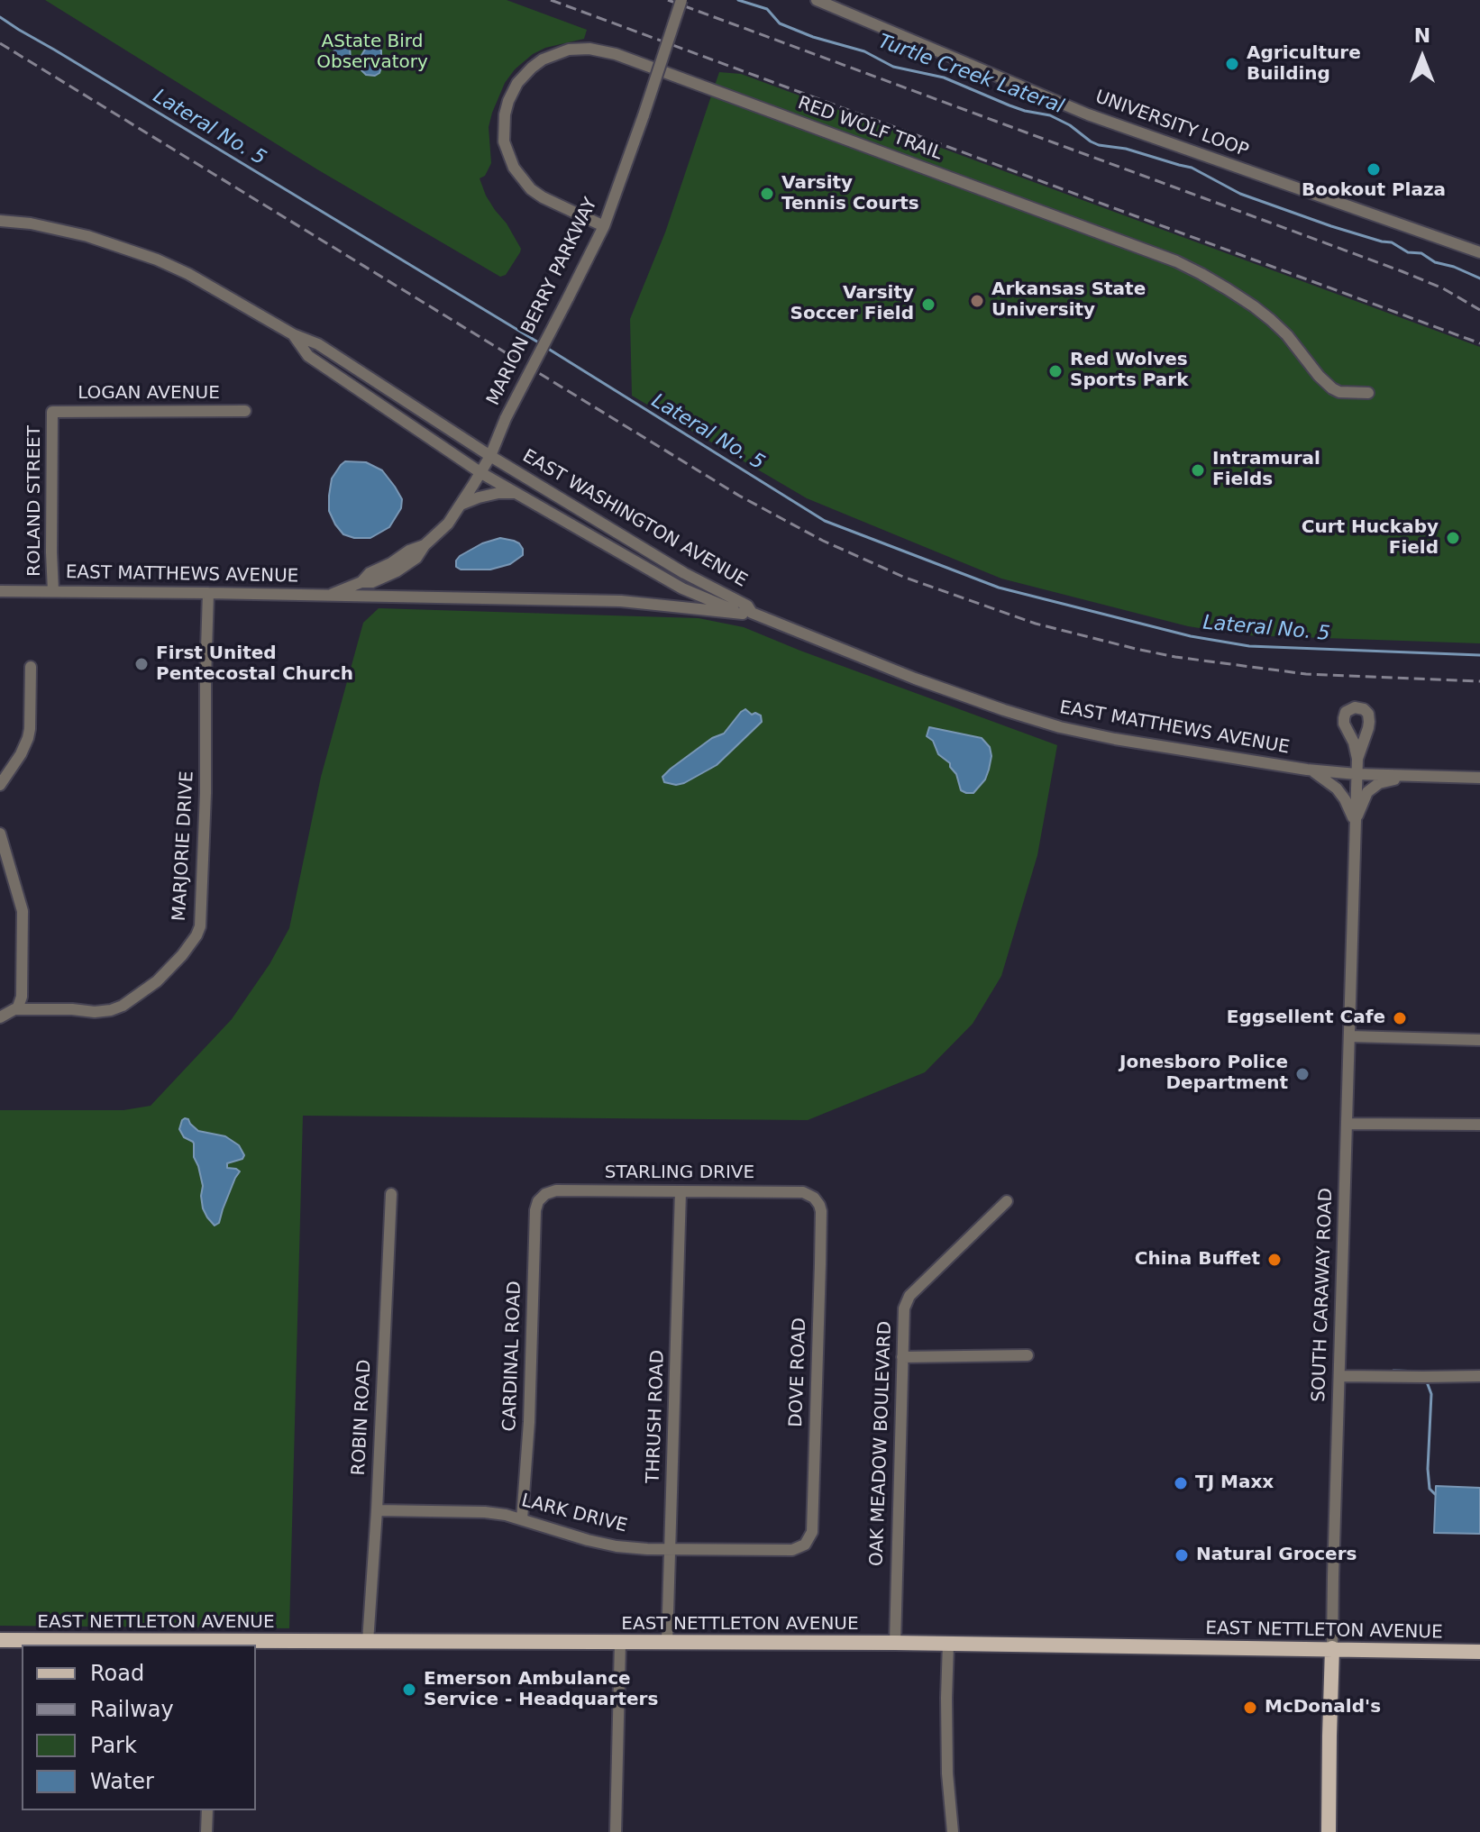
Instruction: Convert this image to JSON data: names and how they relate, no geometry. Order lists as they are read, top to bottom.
{
  "streets": {
    "main road": ["SOUTH CARAWAY ROAD", "EAST NETTLETON AVENUE"],
    "street": [
      "UNIVERSITY LOOP",
      "RED WOLF TRAIL",
      "MARION BERRY PARKWAY",
      "LOGAN AVENUE",
      "ROLAND STREET",
      "EAST WASHINGTON AVENUE",
      "EAST MATTHEWS AVENUE",
      "MARJORIE DRIVE",
      "STARLING DRIVE",
      "CARDINAL ROAD",
      "DOVE ROAD",
      "THRUSH ROAD",
      "ROBIN ROAD",
      "OAK MEADOW BOULEVARD",
      "LARK DRIVE"
    ]
  },
  "crossings": [
    ["RED WOLF TRAIL", "MARION BERRY PARKWAY"],
    ["MARION BERRY PARKWAY", "EAST WASHINGTON AVENUE"],
    ["MARION BERRY PARKWAY", "EAST MATTHEWS AVENUE"],
    ["LOGAN AVENUE", "ROLAND STREET"],
    ["ROLAND STREET", "EAST MATTHEWS AVENUE"],
    ["EAST WASHINGTON AVENUE", "EAST MATTHEWS AVENUE"],
    ["EAST MATTHEWS AVENUE", "MARJORIE DRIVE"],
    ["EAST MATTHEWS AVENUE", "SOUTH CARAWAY ROAD"],
    ["STARLING DRIVE", "CARDINAL ROAD"],
    ["STARLING DRIVE", "DOVE ROAD"],
    ["STARLING DRIVE", "THRUSH ROAD"],
    ["SOUTH CARAWAY ROAD", "EAST NETTLETON AVENUE"],
    ["CARDINAL ROAD", "LARK DRIVE"],
    ["DOVE ROAD", "LARK DRIVE"],
    ["THRUSH ROAD", "LARK DRIVE"],
    ["THRUSH ROAD", "EAST NETTLETON AVENUE"],
    ["ROBIN ROAD", "LARK DRIVE"],
    ["ROBIN ROAD", "EAST NETTLETON AVENUE"],
    ["OAK MEADOW BOULEVARD", "EAST NETTLETON AVENUE"]
  ],
  "water": ["Turtle Creek Lateral", "Lateral No. 5"],
  "parks": ["AState Bird Observatory"],
  "places": [
    "Agriculture Building",
    "Bookout Plaza",
    "Varsity Tennis Courts",
    "Arkansas State University",
    "Varsity Soccer Field",
    "Red Wolves Sports Park",
    "Intramural Fields",
    "Curt Huckaby Field",
    "First United Pentecostal Church",
    "Eggsellent Cafe",
    "Jonesboro Police Department",
    "China Buffet",
    "TJ Maxx",
    "Natural Grocers",
    "Emerson Ambulance Service - Headquarters",
    "McDonald's"
  ],
  "legend": [
    "Road",
    "Railway",
    "Park",
    "Water"
  ],
  "north": "top"
}
